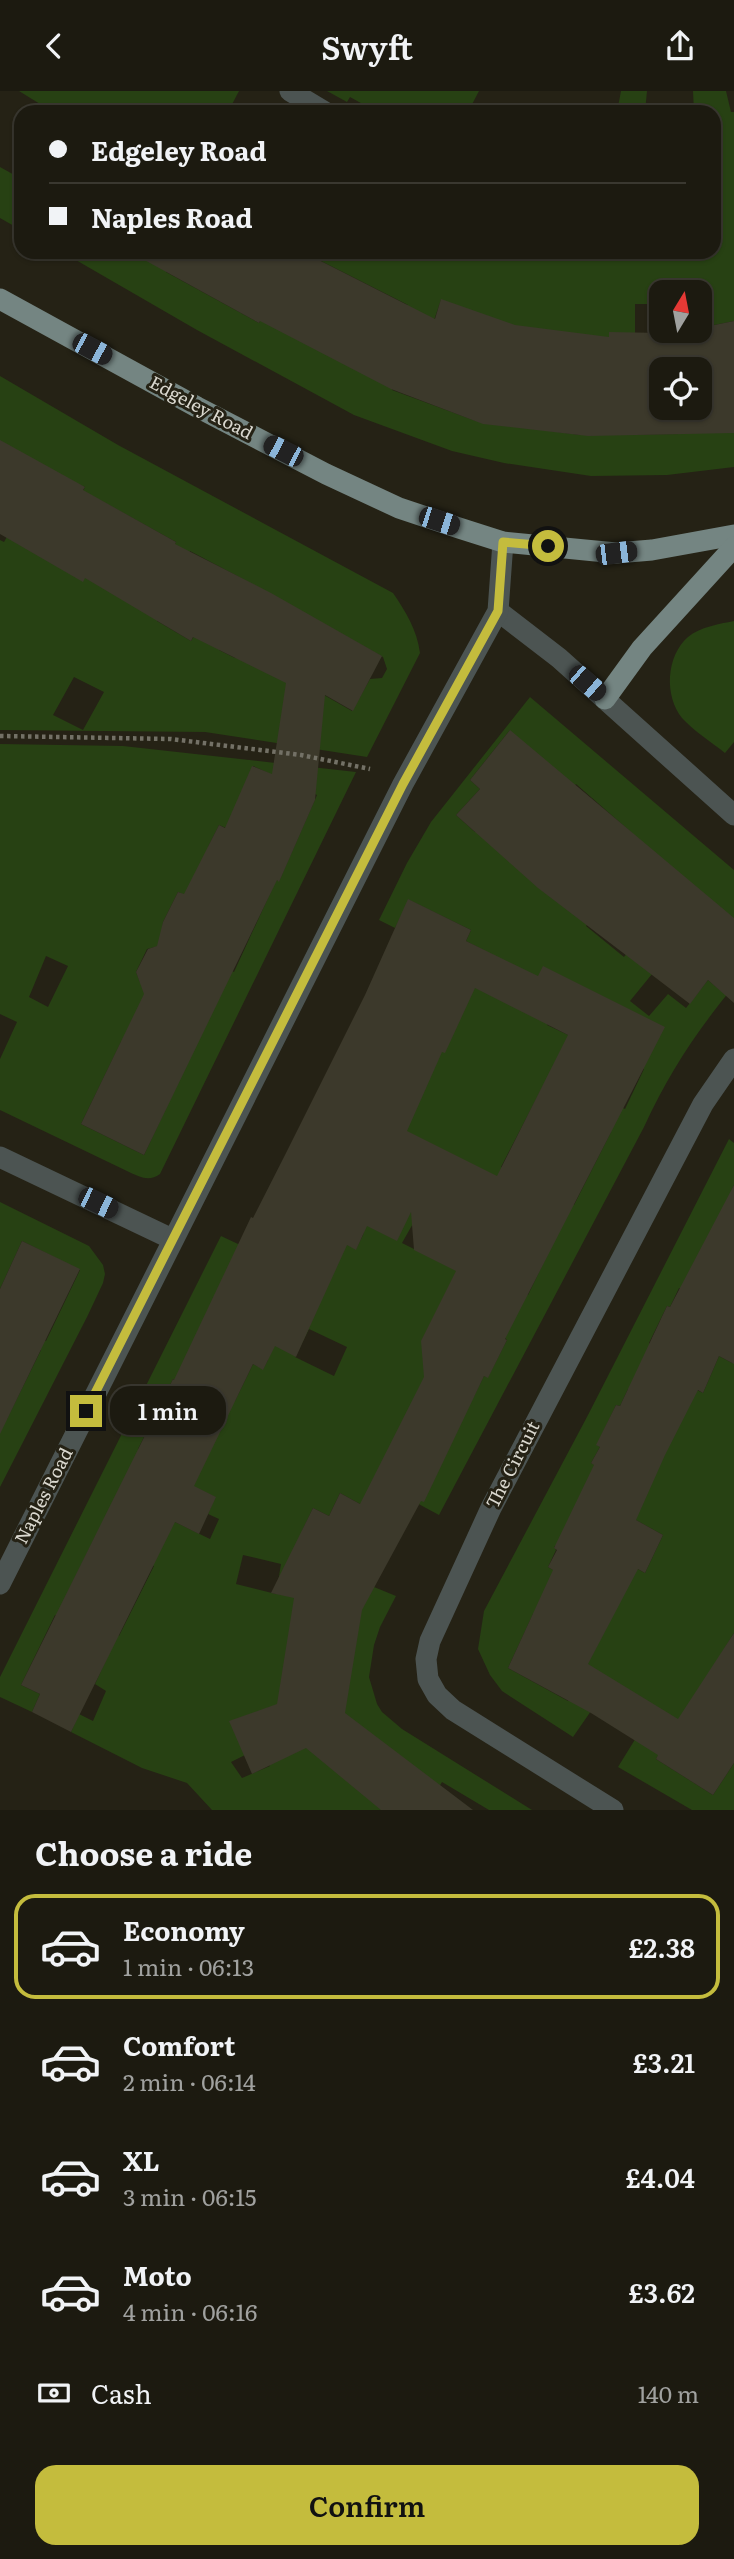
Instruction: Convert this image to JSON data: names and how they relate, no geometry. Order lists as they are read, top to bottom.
{
  "streets": {
    "main road": ["Edgeley Road"],
    "street": ["The Circuit", "Naples Road"]
  },
  "crossings": [
    ["Edgeley Road", "Naples Road"]
  ],
  "north": "top",
  "page": {
    "header": "Swyft",
    "banner": ["Edgeley Road", "Naples Road"],
    "bubble": "1 min",
    "heading": "Choose a ride",
    "list": [
      {
        "name": "Economy",
        "note": "1 min · 06:13",
        "value": "£2.38"
      },
      {
        "name": "Comfort",
        "note": "2 min · 06:14",
        "value": "£3.21"
      },
      {
        "name": "XL",
        "note": "3 min · 06:15",
        "value": "£4.04"
      },
      {
        "name": "Moto",
        "note": "4 min · 06:16",
        "value": "£3.62"
      }
    ],
    "pay": ["Cash", "140 m"],
    "buttons": "Confirm"
  }
}
